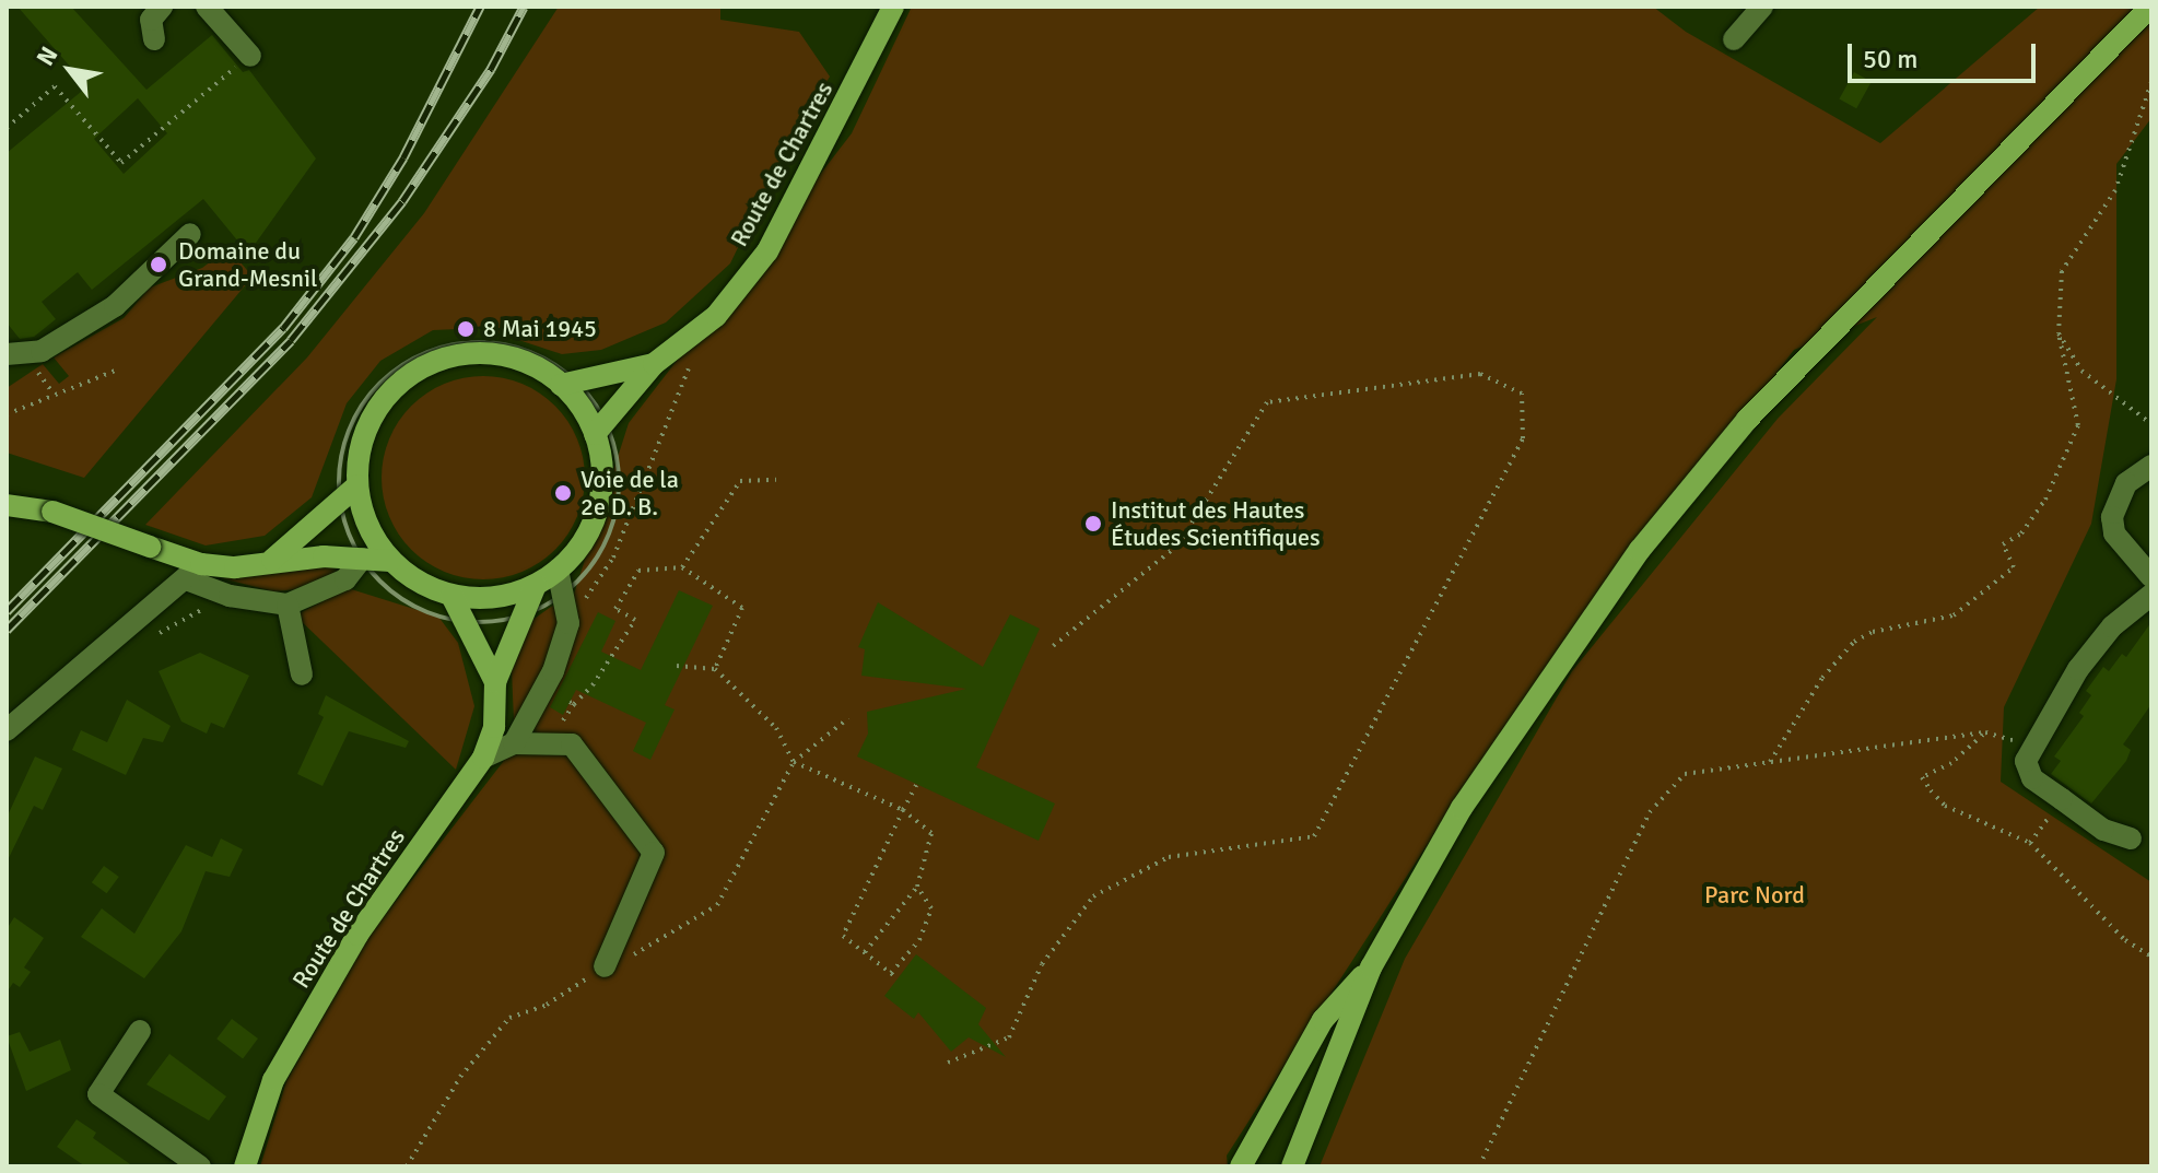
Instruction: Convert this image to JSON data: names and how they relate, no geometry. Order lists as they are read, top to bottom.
{
  "streets": {
    "main road": ["Route de Chartres"]
  },
  "parks": ["Parc Nord"],
  "places": [
    "Domaine du Grand-Mesnil",
    "8 Mai 1945",
    "Voie de la 2e D. B.",
    "Institut des Hautes Études Scientifiques"
  ],
  "scale_bar": "50 m",
  "north": "top left"
}
